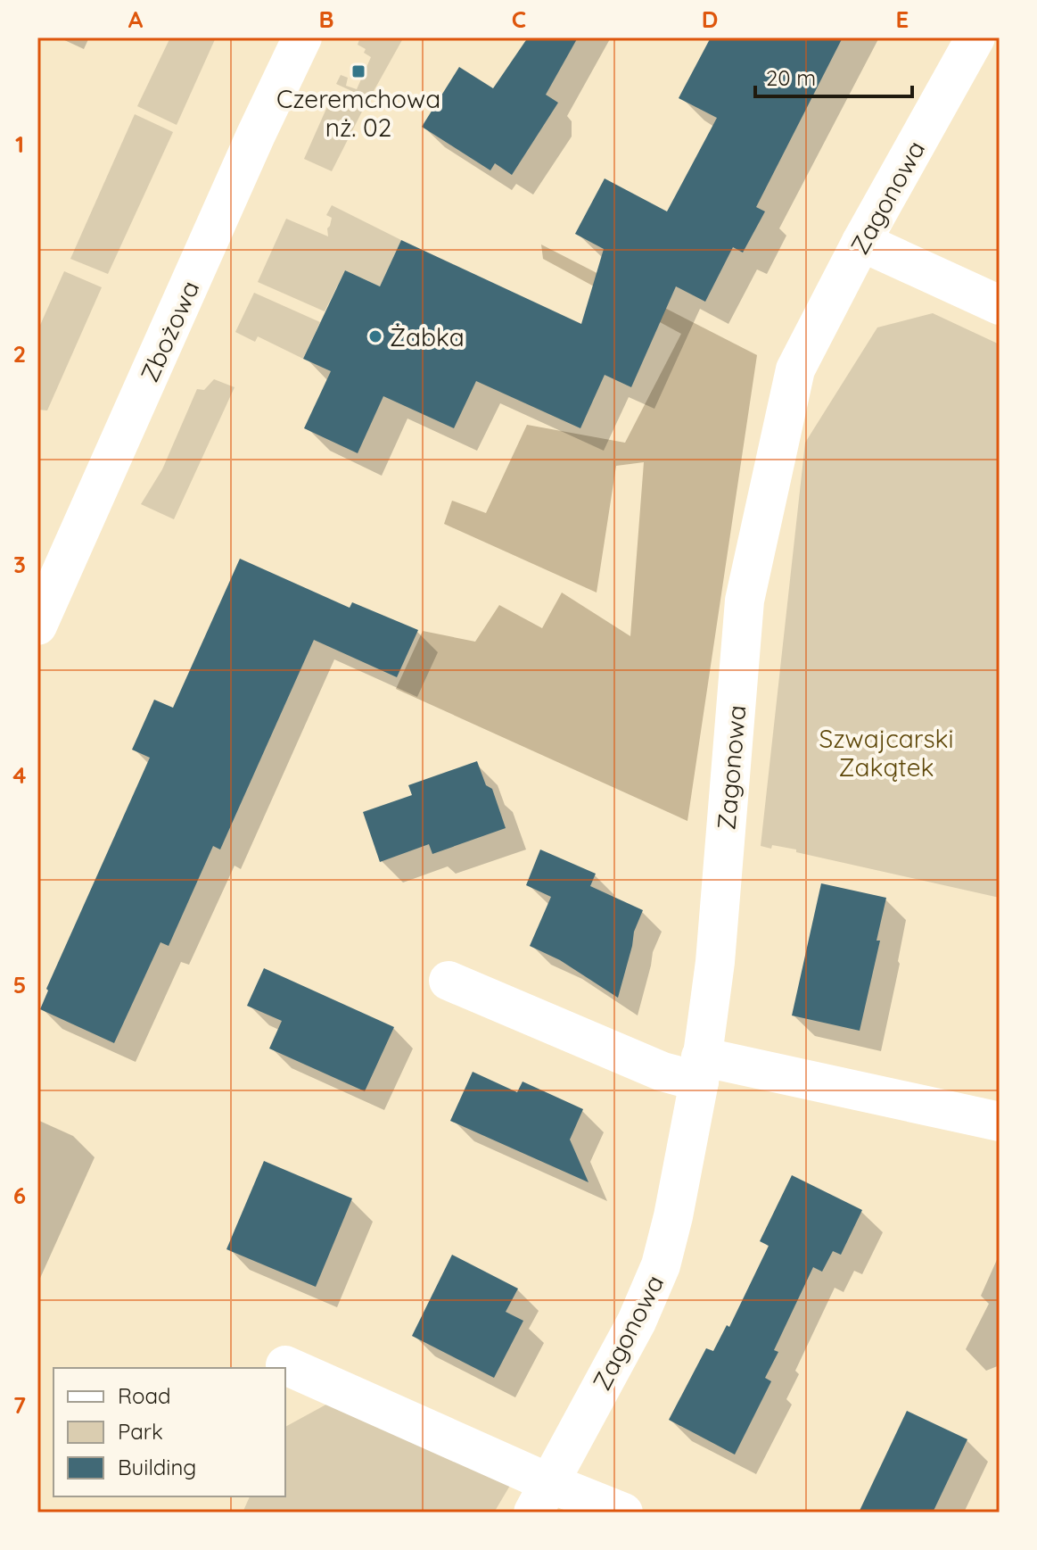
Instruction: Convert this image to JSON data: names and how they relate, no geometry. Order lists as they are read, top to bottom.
{
  "streets": {
    "street": ["Zagonowa", "Zbożowa"]
  },
  "parks": ["Szwajcarski Zakątek"],
  "places": {
    "transit": ["Czeremchowa nż. 02"],
    "other": ["Żabka"]
  },
  "legend": ["Road", "Park", "Building"],
  "scale_bar": "20 m",
  "grid": {
    "columns": [
      "A",
      "B",
      "C",
      "D",
      "E"
    ],
    "rows": [
      "1",
      "2",
      "3",
      "4",
      "5",
      "6",
      "7"
    ]
  }
}
